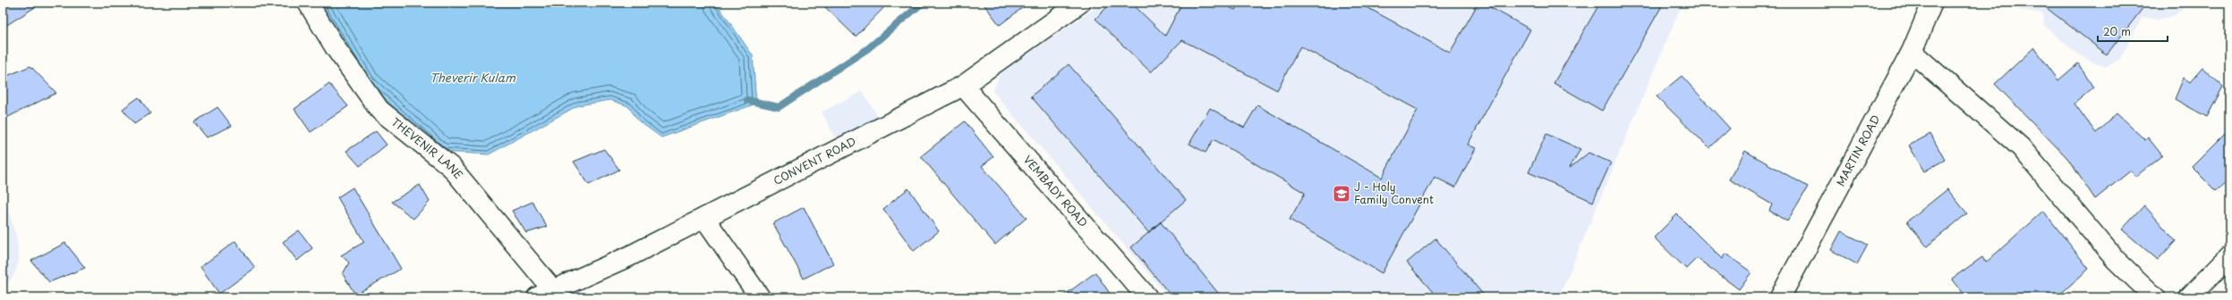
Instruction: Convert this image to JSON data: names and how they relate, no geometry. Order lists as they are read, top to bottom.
{
  "streets": {
    "street": [
      "THEVENIR LANE",
      "MARTIN ROAD",
      "CONVENT ROAD",
      "VEMBADY ROAD"
    ]
  },
  "crossings": [
    ["THEVENIR LANE", "CONVENT ROAD"],
    ["CONVENT ROAD", "VEMBADY ROAD"]
  ],
  "water": ["Theverir Kulam"],
  "places": {
    "school or university": ["J - Holy Family Convent"]
  },
  "scale_bar": "20 m"
}
